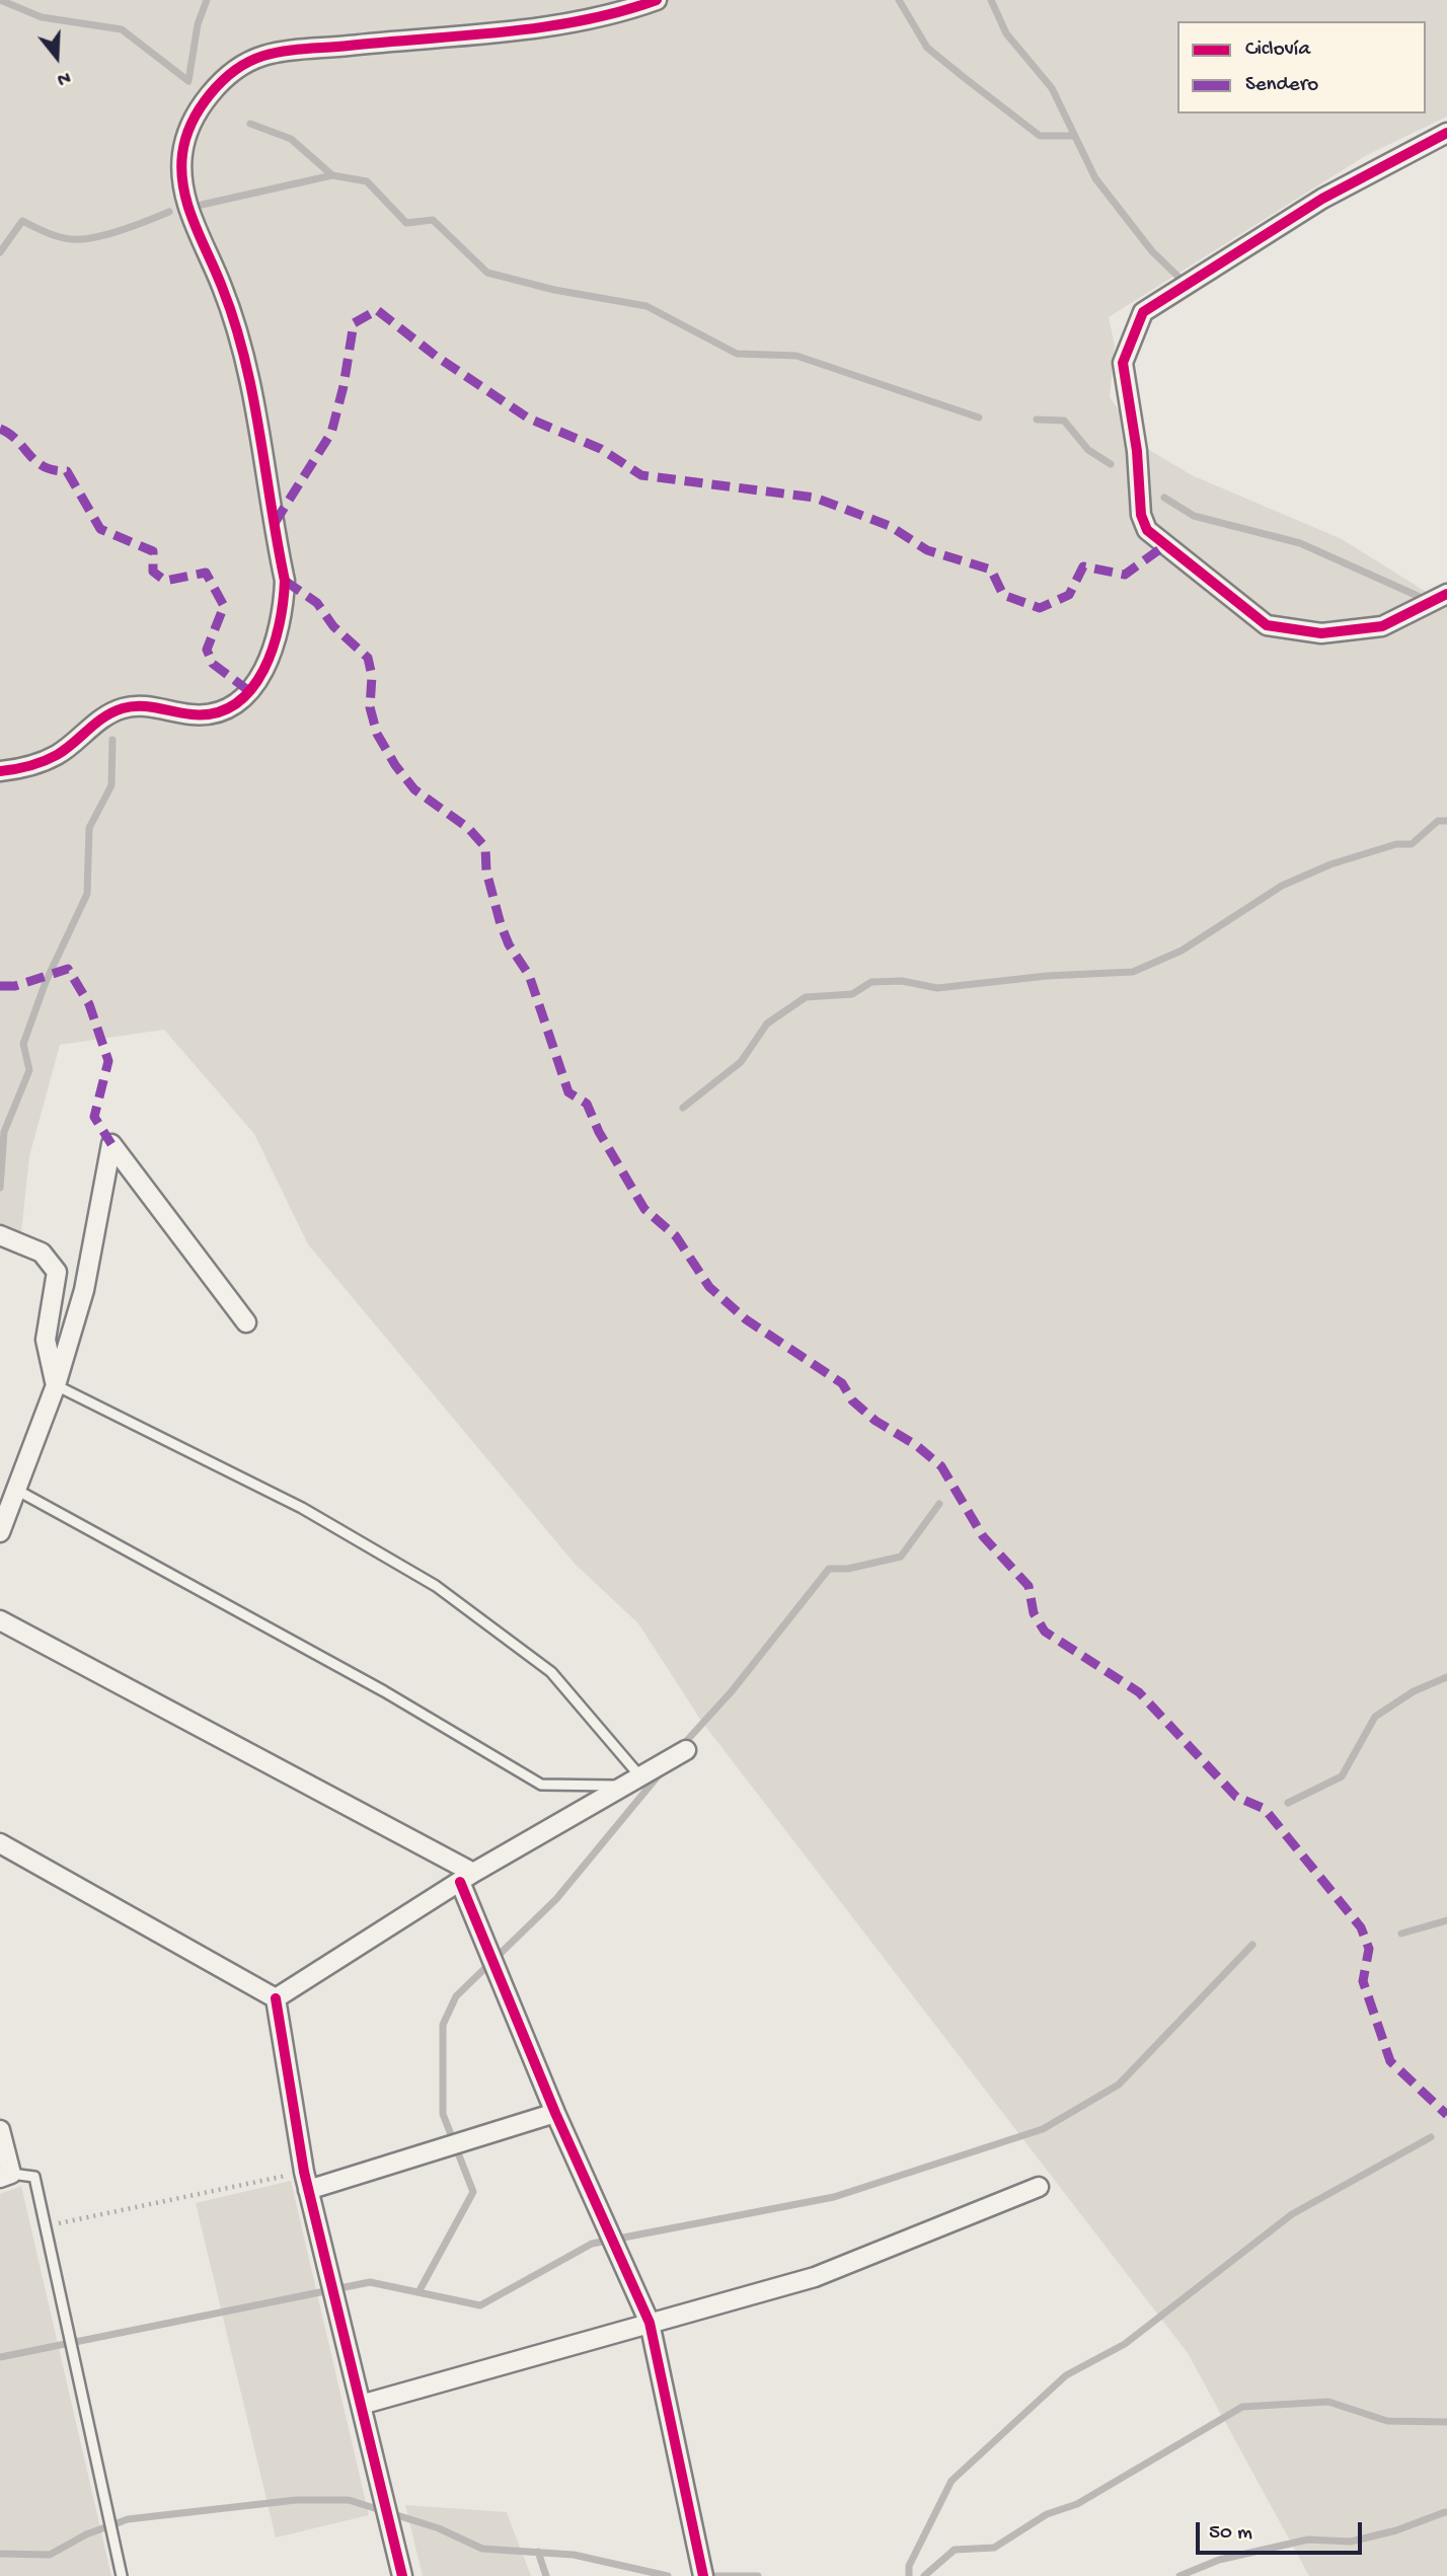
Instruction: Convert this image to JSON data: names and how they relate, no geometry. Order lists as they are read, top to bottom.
{
  "legend": ["Ciclovía", "Sendero"],
  "scale_bar": "50 m",
  "north": "bottom"
}
